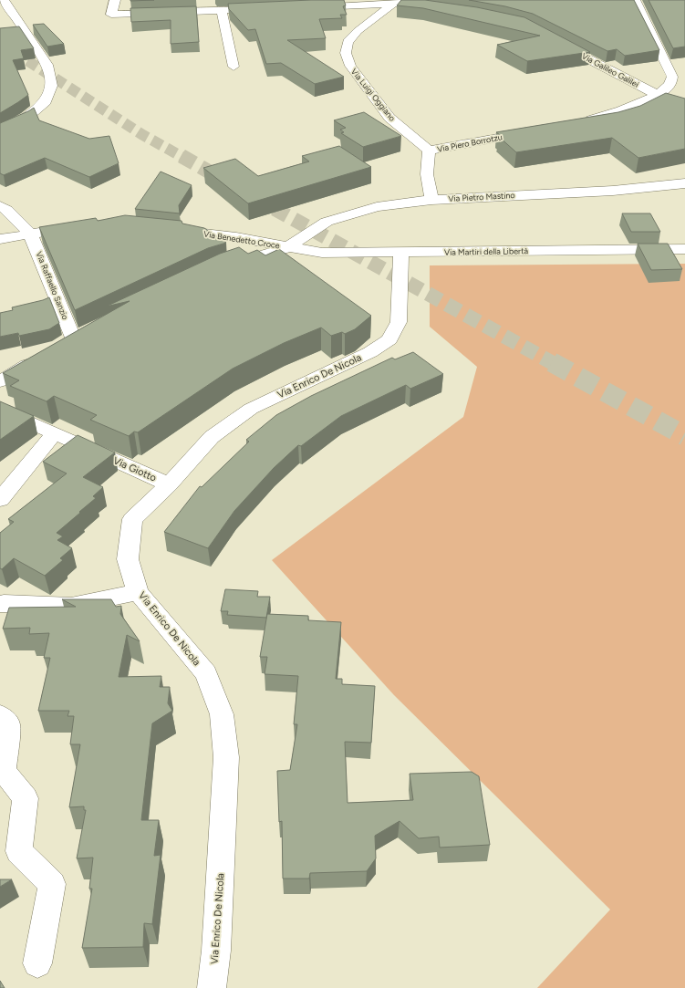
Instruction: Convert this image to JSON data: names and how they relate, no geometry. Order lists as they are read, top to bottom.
{
  "streets": {
    "street": [
      "Via Galileo Galilei",
      "Via Luigi Oggiano",
      "Via Piero Borrotzu",
      "Via Pietro Mastino",
      "Via Benedetto Croce",
      "Via Martiri della Libertà",
      "Via Raffaello Sanzio",
      "Via Enrico De Nicola",
      "Via Giotto"
    ]
  },
  "crossings": [
    ["Via Luigi Oggiano", "Via Piero Borrotzu"],
    ["Via Pietro Mastino", "Via Benedetto Croce"],
    ["Via Pietro Mastino", "Via Martiri della Libertà"],
    ["Via Benedetto Croce", "Via Martiri della Libertà"],
    ["Via Martiri della Libertà", "Via Enrico De Nicola"],
    ["Via Enrico De Nicola", "Via Giotto"]
  ]
}
